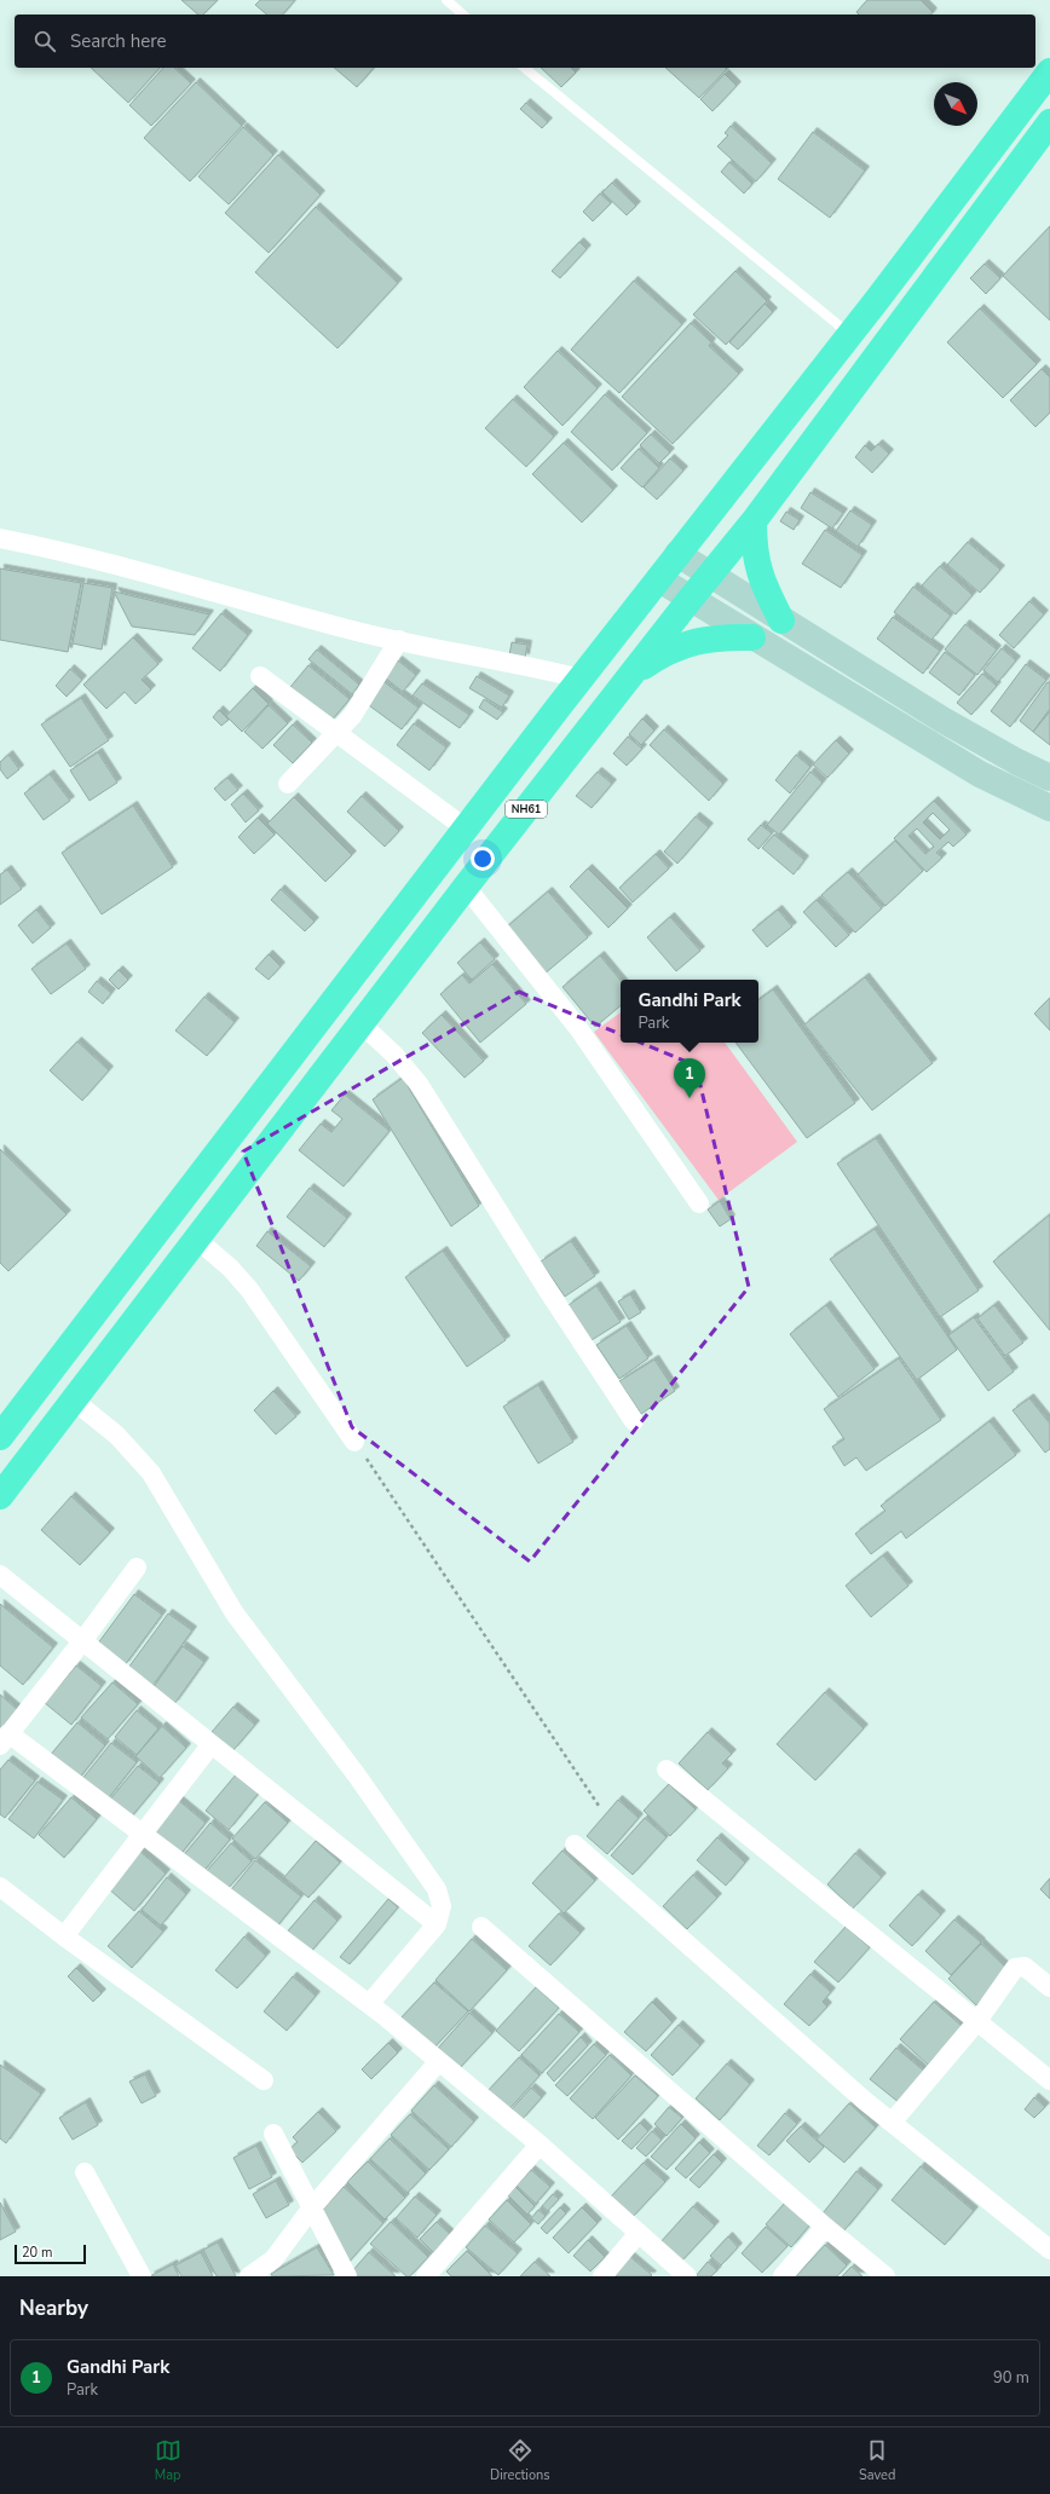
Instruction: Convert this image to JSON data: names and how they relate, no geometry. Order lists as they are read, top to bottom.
{
  "streets": {
    "highway": ["NH61"]
  },
  "scale_bar": "20 m",
  "north": "bottom right",
  "page": {
    "search": "Search here",
    "popup": ["Gandhi Park", "Park"],
    "pins": "1",
    "scale": "20 m",
    "heading": "Nearby",
    "list": [
      {
        "mark": "1",
        "name": "Gandhi Park",
        "note": "Park",
        "value": "90 m"
      }
    ],
    "nav": ["Map", "Directions", "Saved"]
  }
}
